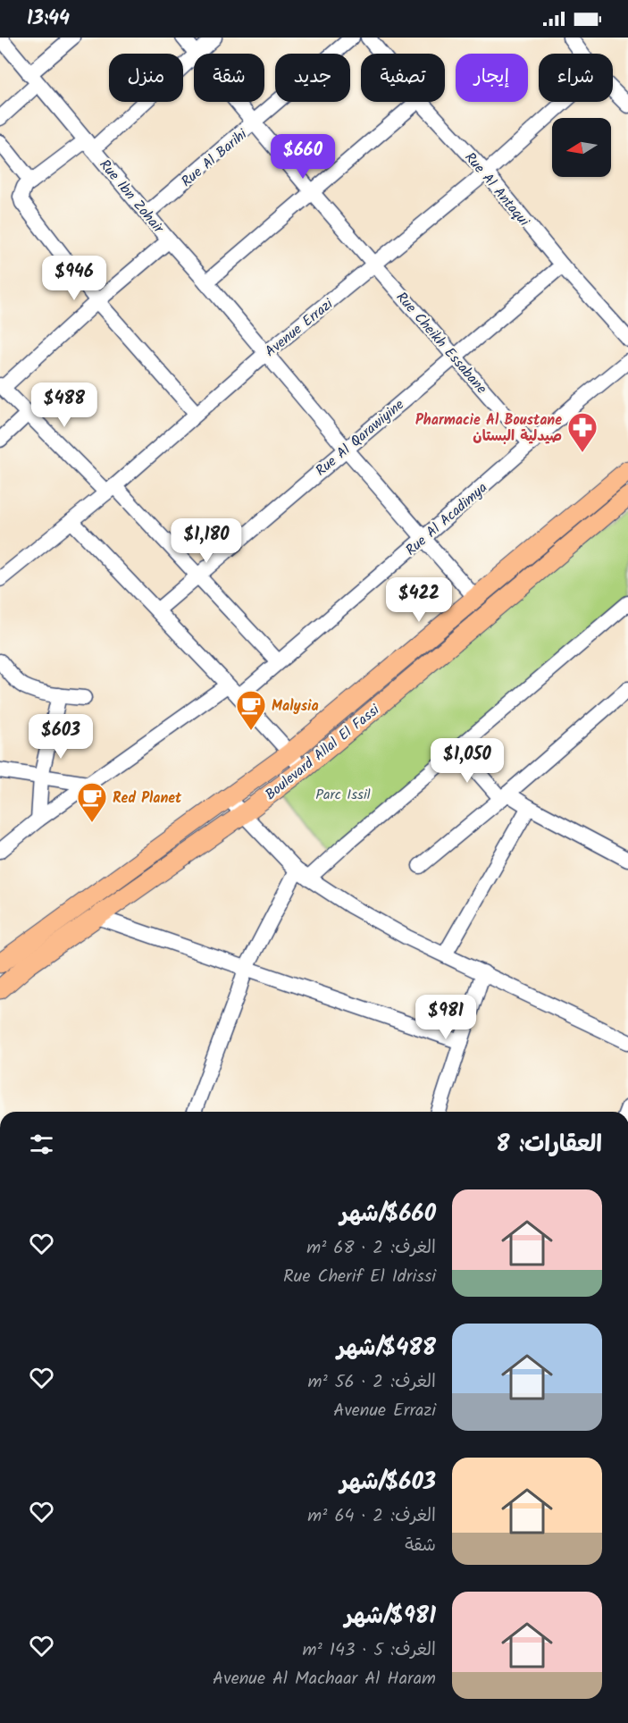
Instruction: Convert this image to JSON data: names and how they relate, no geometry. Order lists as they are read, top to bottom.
{
  "streets": {
    "main road": ["Boulevard Allal El Fassi"],
    "street": [
      "Rue Al Barihi",
      "Rue Al Antaqui",
      "Rue Ibn Zohair",
      "Avenue Errazi",
      "Rue Cheikh Essabane",
      "Rue Al Qarawiyine",
      "Rue Al Acadimya"
    ]
  },
  "crossings": [
    ["Rue Al Barihi", "Rue Ibn Zohair"],
    ["Rue Al Barihi", "Rue Cheikh Essabane"],
    ["Rue Al Antaqui", "Avenue Errazi"],
    ["Rue Al Antaqui", "Rue Al Qarawiyine"],
    ["Rue Ibn Zohair", "Avenue Errazi"],
    ["Rue Ibn Zohair", "Rue Al Qarawiyine"],
    ["Rue Ibn Zohair", "Rue Al Acadimya"],
    ["Rue Ibn Zohair", "Boulevard Allal El Fassi"],
    ["Avenue Errazi", "Rue Cheikh Essabane"],
    ["Rue Cheikh Essabane", "Rue Al Qarawiyine"],
    ["Rue Cheikh Essabane", "Rue Al Acadimya"]
  ],
  "parks": ["Parc Issil"],
  "places": {
    "pharmacy": ["Pharmacie Al Boustane صيدلية البستان"],
    "cafe": ["Malysia", "Red Planet"]
  },
  "north": "left",
  "page": {
    "status": "13:44",
    "chip": [
      "شراء",
      "إيجار",
      "تصفية",
      "جديد",
      "شقة",
      "منزل"
    ],
    "price": [
      "$660",
      "$946",
      "$488",
      "$1,180",
      "$422",
      "$603",
      "$1,050",
      "$981"
    ],
    "heading": "العقارات: 8",
    "list": [
      {
        "name": "$660/شهر",
        "note": "الغرف: 2 · 68 m² · Rue Cherif El Idrissi"
      },
      {
        "name": "$488/شهر",
        "note": "الغرف: 2 · 56 m² · Avenue Errazi"
      },
      {
        "name": "$603/شهر",
        "note": "الغرف: 2 · 64 m² · شقة"
      },
      {
        "name": "$981/شهر",
        "note": "الغرف: 5 · 143 m² · Avenue Al Machaar Al Haram"
      }
    ]
  }
}
